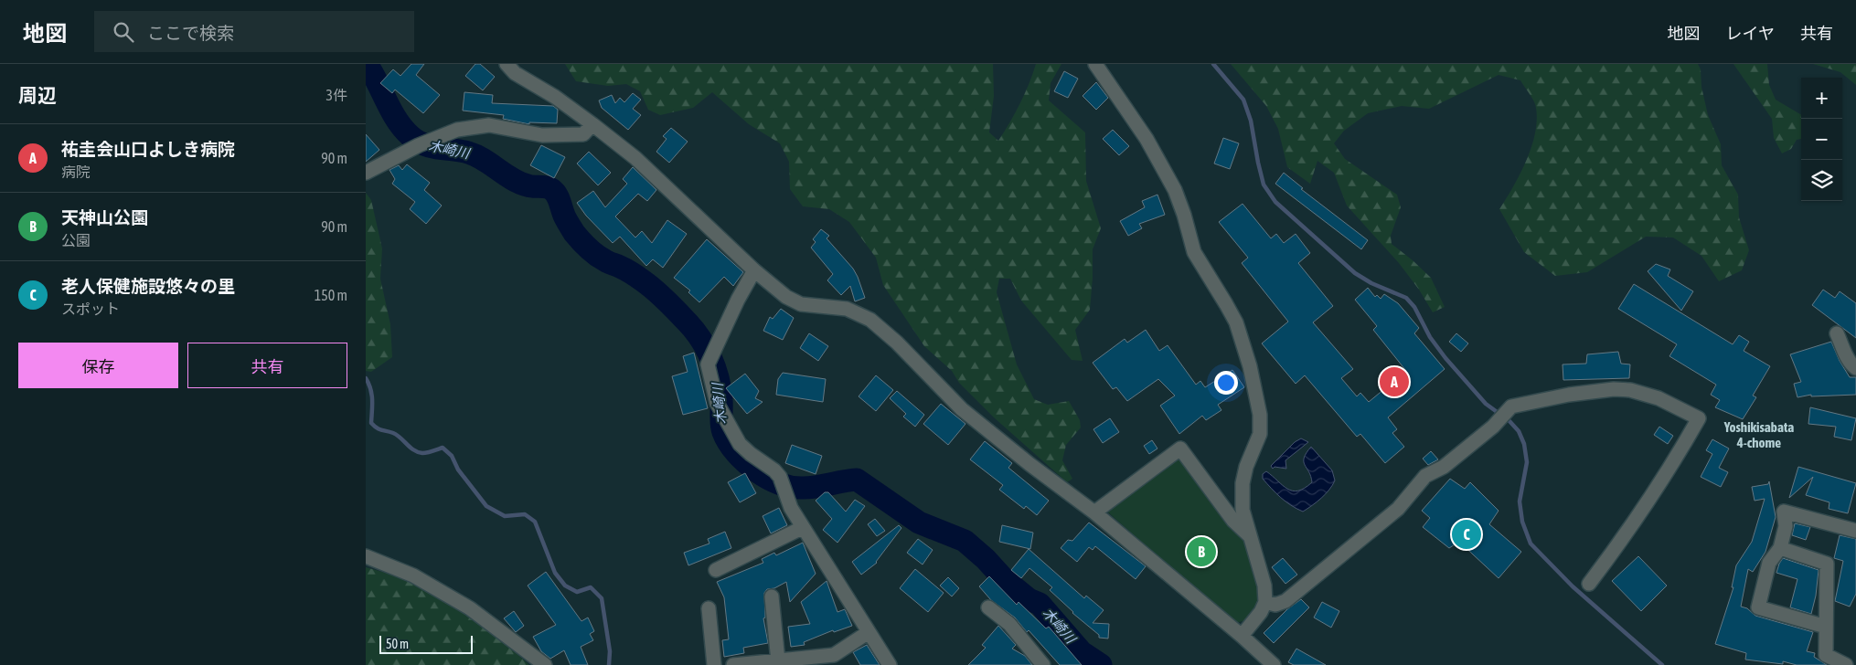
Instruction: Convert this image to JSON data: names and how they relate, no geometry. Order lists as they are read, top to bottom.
{
  "districts": ["Yoshikisabata 4-chome"],
  "water": ["木崎川"],
  "scale_bar": "50 m",
  "page": {
    "header": "地図",
    "search": "ここで検索",
    "nav": ["地図", "レイヤ", "共有"],
    "heading": ["周辺", "3件"],
    "map_buttons": ["+", "−"],
    "list": [
      {
        "mark": "A",
        "name": "祐圭会山口よしき病院",
        "note": "病院",
        "value": "90 m"
      },
      {
        "mark": "B",
        "name": "天神山公園",
        "note": "公園",
        "value": "90 m"
      },
      {
        "mark": "C",
        "name": "老人保健施設悠々の里",
        "note": "スポット",
        "value": "150 m"
      }
    ],
    "buttons": ["保存", "共有"],
    "pins": ["A", "C", "B"],
    "scale": "50 m"
  }
}
